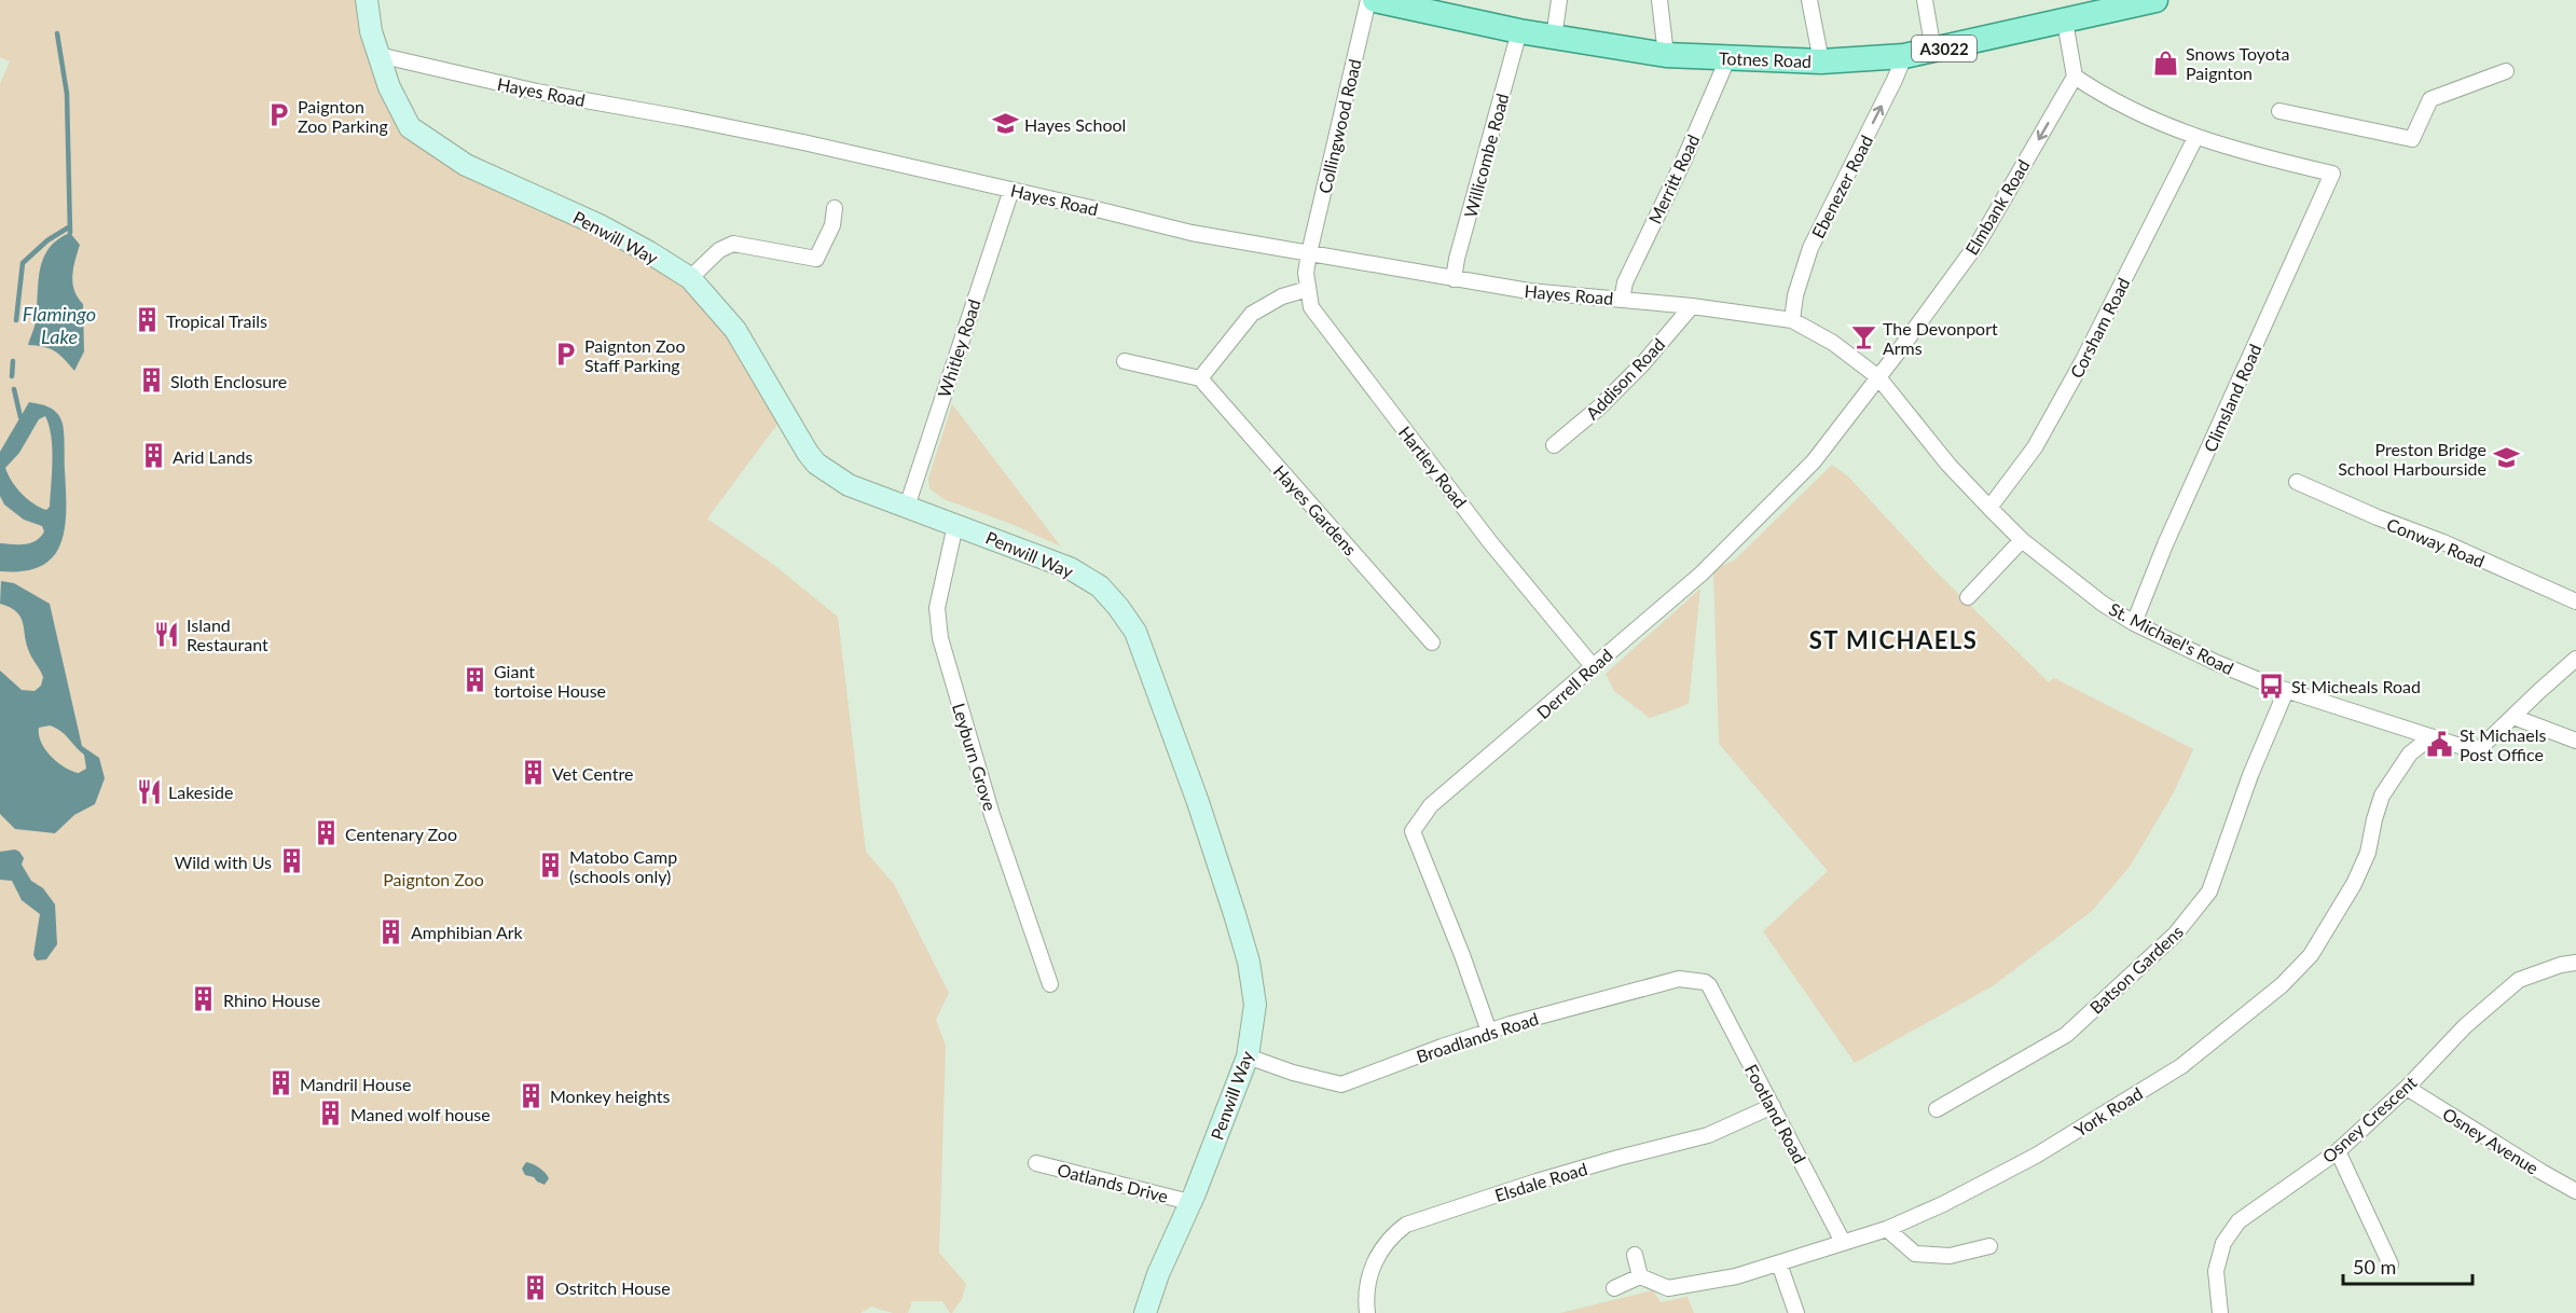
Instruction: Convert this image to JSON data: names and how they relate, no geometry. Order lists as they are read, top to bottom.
{
  "streets": {
    "main road": ["A3022", "Totnes Road"],
    "street": [
      "Hayes Road",
      "Collingwood Road",
      "Willicombe Road",
      "Merritt Road",
      "Ebenezer Road",
      "Elmbank Road",
      "Penwill Way",
      "Corsham Road",
      "Whitley Road",
      "Addison Road",
      "Climsland Road",
      "Hartley Road",
      "Hayes Gardens",
      "Conway Road",
      "St. Michael's Road",
      "Derrell Road",
      "Leyburn Grove",
      "Batson Gardens",
      "Broadlands Road",
      "York Road",
      "Footland Road",
      "Osney Crescent",
      "Osney Avenue",
      "Elsdale Road",
      "Oatlands Drive"
    ]
  },
  "crossings": [
    ["Totnes Road", "Willicombe Road"],
    ["Totnes Road", "Merritt Road"],
    ["Totnes Road", "Ebenezer Road"],
    ["Hayes Road", "Collingwood Road"],
    ["Hayes Road", "Willicombe Road"],
    ["Hayes Road", "Merritt Road"],
    ["Hayes Road", "Ebenezer Road"],
    ["Hayes Road", "Penwill Way"],
    ["Hayes Road", "Whitley Road"],
    ["Hayes Road", "Addison Road"],
    ["Hayes Road", "Hartley Road"],
    ["Hayes Road", "St. Michael's Road"],
    ["Collingwood Road", "Hartley Road"],
    ["Ebenezer Road", "St. Michael's Road"],
    ["Elmbank Road", "St. Michael's Road"],
    ["Elmbank Road", "Derrell Road"],
    ["Penwill Way", "Whitley Road"],
    ["Penwill Way", "Leyburn Grove"],
    ["Penwill Way", "Broadlands Road"],
    ["Penwill Way", "Oatlands Drive"],
    ["Corsham Road", "Climsland Road"],
    ["Corsham Road", "St. Michael's Road"],
    ["Climsland Road", "St. Michael's Road"],
    ["Hartley Road", "Derrell Road"],
    ["St. Michael's Road", "Derrell Road"],
    ["St. Michael's Road", "Batson Gardens"],
    ["St. Michael's Road", "York Road"],
    ["Derrell Road", "Broadlands Road"],
    ["Broadlands Road", "Footland Road"],
    ["York Road", "Footland Road"],
    ["Footland Road", "Elsdale Road"],
    ["Osney Crescent", "Osney Avenue"]
  ],
  "one_way": ["Ebenezer Road", "Elmbank Road"],
  "districts": ["ST MICHAELS"],
  "water": ["Flamingo Lake"],
  "parks": ["Paignton Zoo"],
  "places": {
    "shop": ["Snows Toyota Paignton"],
    "parking": ["Paignton Zoo Parking", "Paignton Zoo Staff Parking"],
    "school or university": ["Hayes School", "Preston Bridge School Harbourside"],
    "building": [
      "Tropical Trails",
      "Sloth Enclosure",
      "Arid Lands",
      "Giant tortoise House",
      "Vet Centre",
      "Centenary Zoo",
      "Wild with Us",
      "Matobo Camp (schools only)",
      "Amphibian Ark",
      "Rhino House",
      "Mandril House",
      "Monkey heights",
      "Maned wolf house",
      "Ostritch House"
    ],
    "bar": ["The Devonport Arms"],
    "restaurant": ["Island Restaurant", "Lakeside"],
    "bus stop": ["St Micheals Road"],
    "public building": ["St Michaels Post Office"]
  },
  "scale_bar": "50 m"
}
